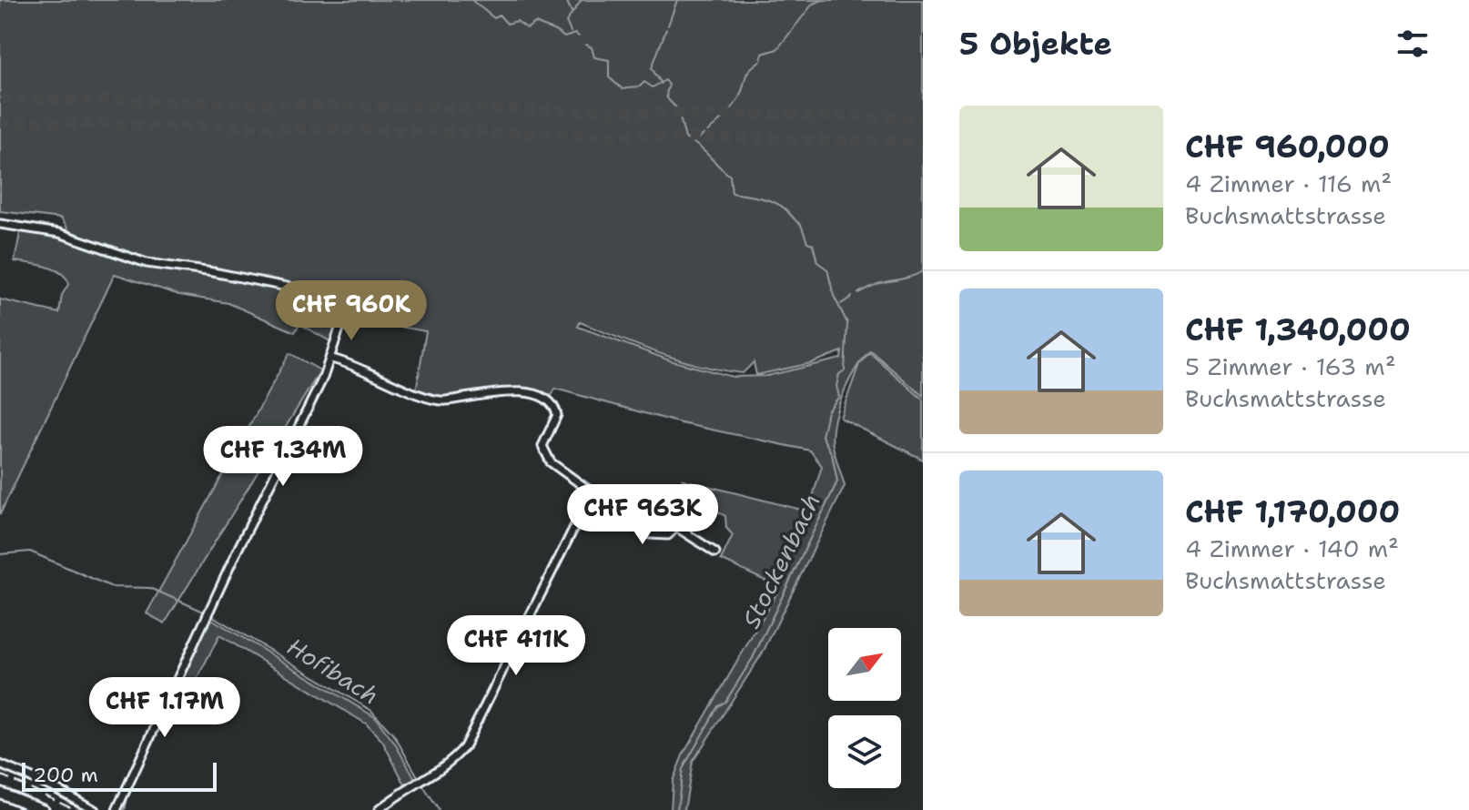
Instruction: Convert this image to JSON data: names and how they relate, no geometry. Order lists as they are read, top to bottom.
{
  "water": ["Stockenbach", "Hofibach"],
  "scale_bar": "200 m",
  "north": "top right",
  "page": {
    "heading": "5 Objekte",
    "list": [
      {
        "name": "CHF 960,000",
        "note": "4 Zimmer · 116 m² · Buchsmattstrasse"
      },
      {
        "name": "CHF 1,340,000",
        "note": "5 Zimmer · 163 m² · Buchsmattstrasse"
      },
      {
        "name": "CHF 1,170,000",
        "note": "4 Zimmer · 140 m² · Buchsmattstrasse"
      }
    ],
    "price": [
      "CHF 960K",
      "CHF 1.34M",
      "CHF 963K",
      "CHF 411K",
      "CHF 1.17M"
    ],
    "scale": "200 m"
  }
}
